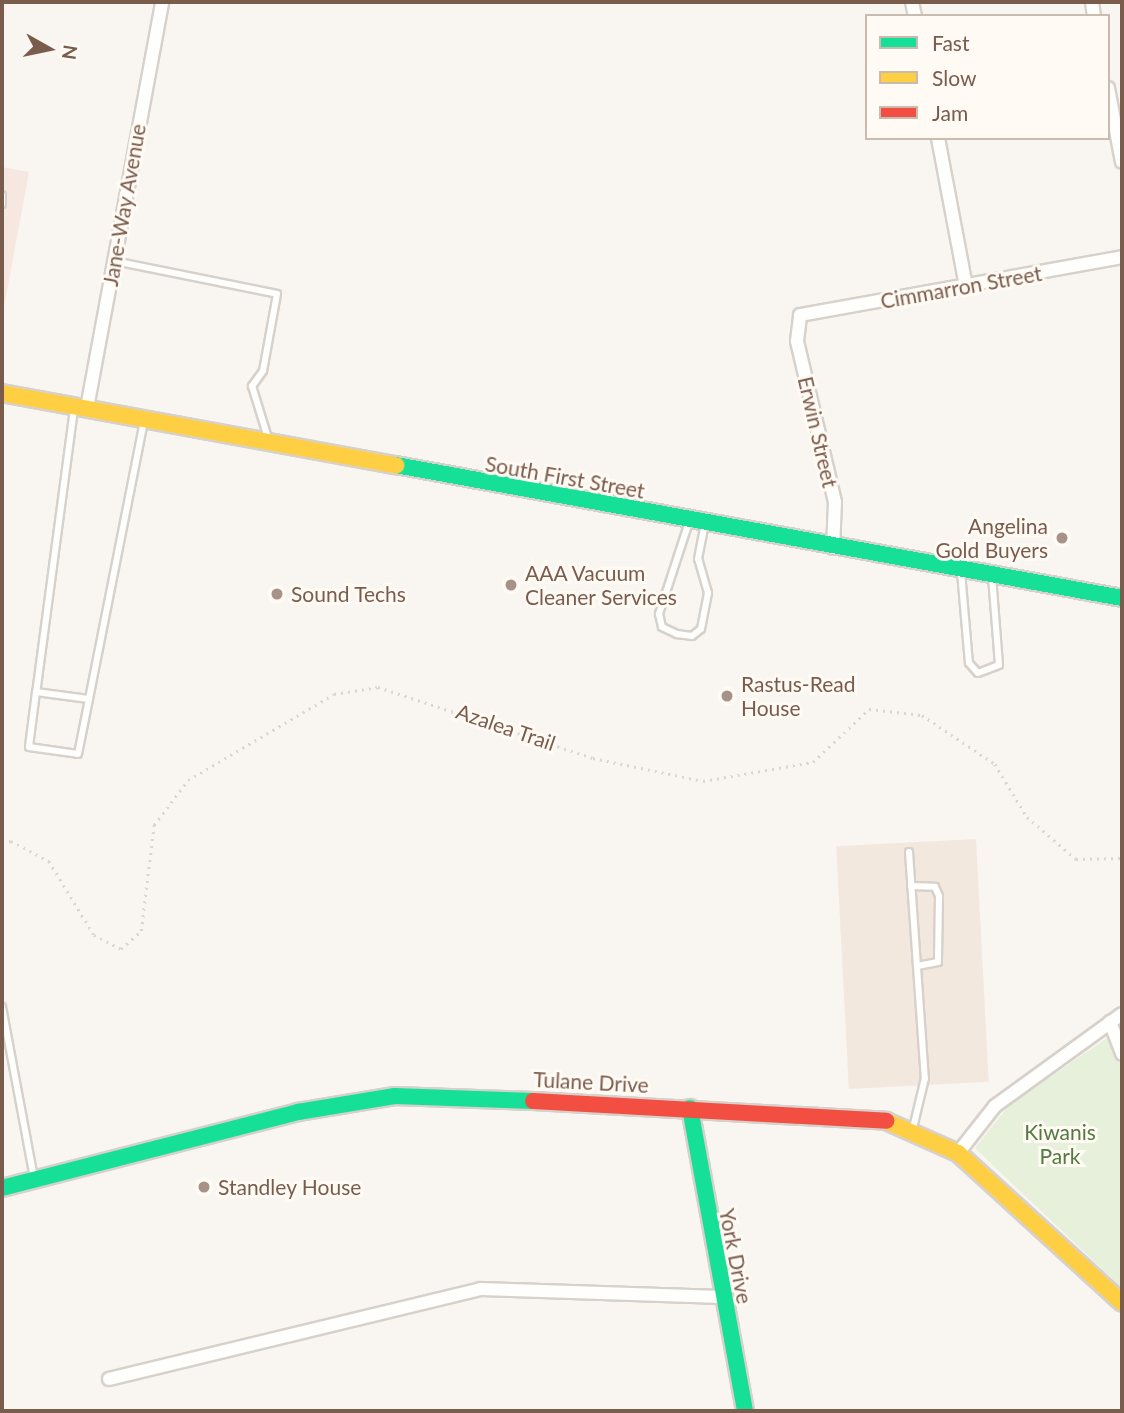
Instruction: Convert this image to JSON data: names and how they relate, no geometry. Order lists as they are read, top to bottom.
{
  "streets": {
    "street": [
      "Jane-Way Avenue",
      "Cimmarron Street",
      "Erwin Street",
      "South First Street",
      "Tulane Drive",
      "York Drive"
    ],
    "path": ["Azalea Trail"]
  },
  "crossings": [
    ["Jane-Way Avenue", "South First Street"],
    ["Cimmarron Street", "Erwin Street"],
    ["Erwin Street", "South First Street"],
    ["Tulane Drive", "York Drive"]
  ],
  "parks": ["Kiwanis Park"],
  "places": [
    "Angelina Gold Buyers",
    "AAA Vacuum Cleaner Services",
    "Sound Techs",
    "Rastus-Read House",
    "Standley House"
  ],
  "legend": ["Fast", "Slow", "Jam"],
  "north": "right"
}
